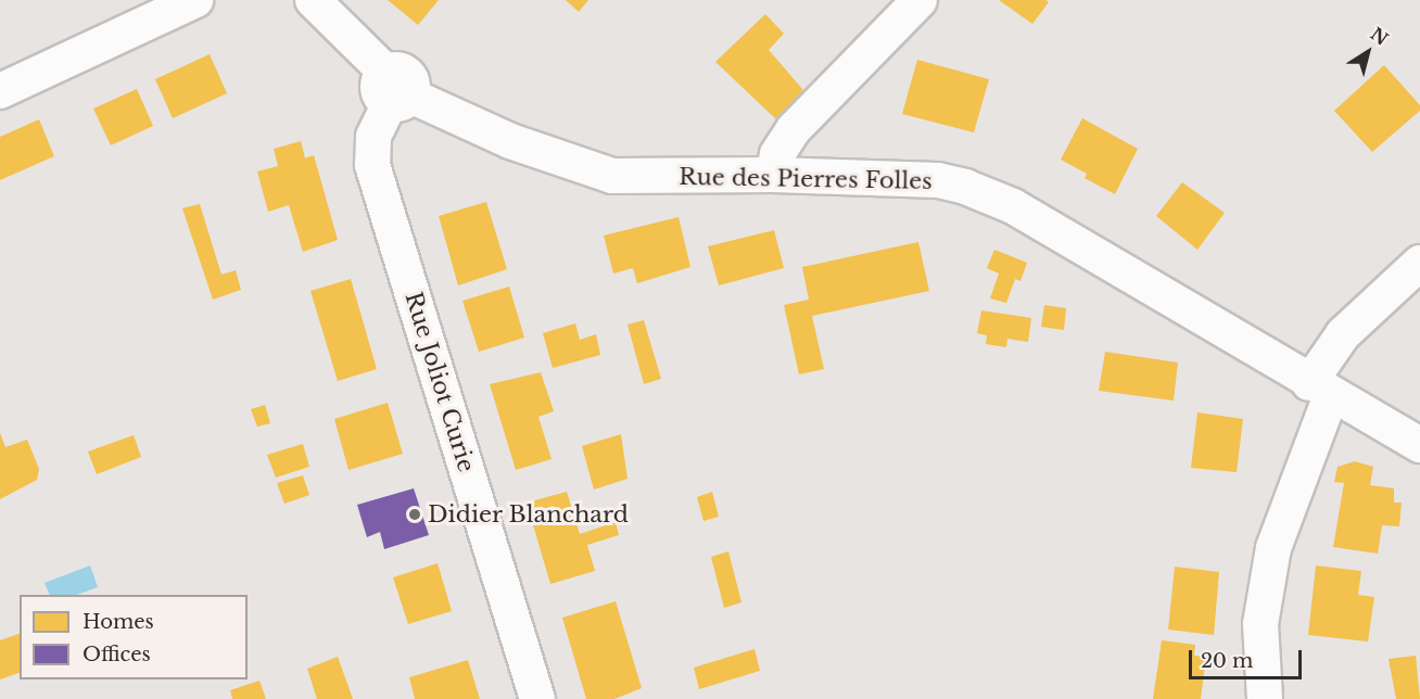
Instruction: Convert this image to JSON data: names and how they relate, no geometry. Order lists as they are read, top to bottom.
{
  "streets": {
    "street": ["Rue des Pierres Folles", "Rue Joliot Curie"]
  },
  "crossings": [
    ["Rue des Pierres Folles", "Rue Joliot Curie"]
  ],
  "places": ["Didier Blanchard"],
  "legend": ["Homes", "Offices"],
  "scale_bar": "20 m",
  "north": "top right"
}
